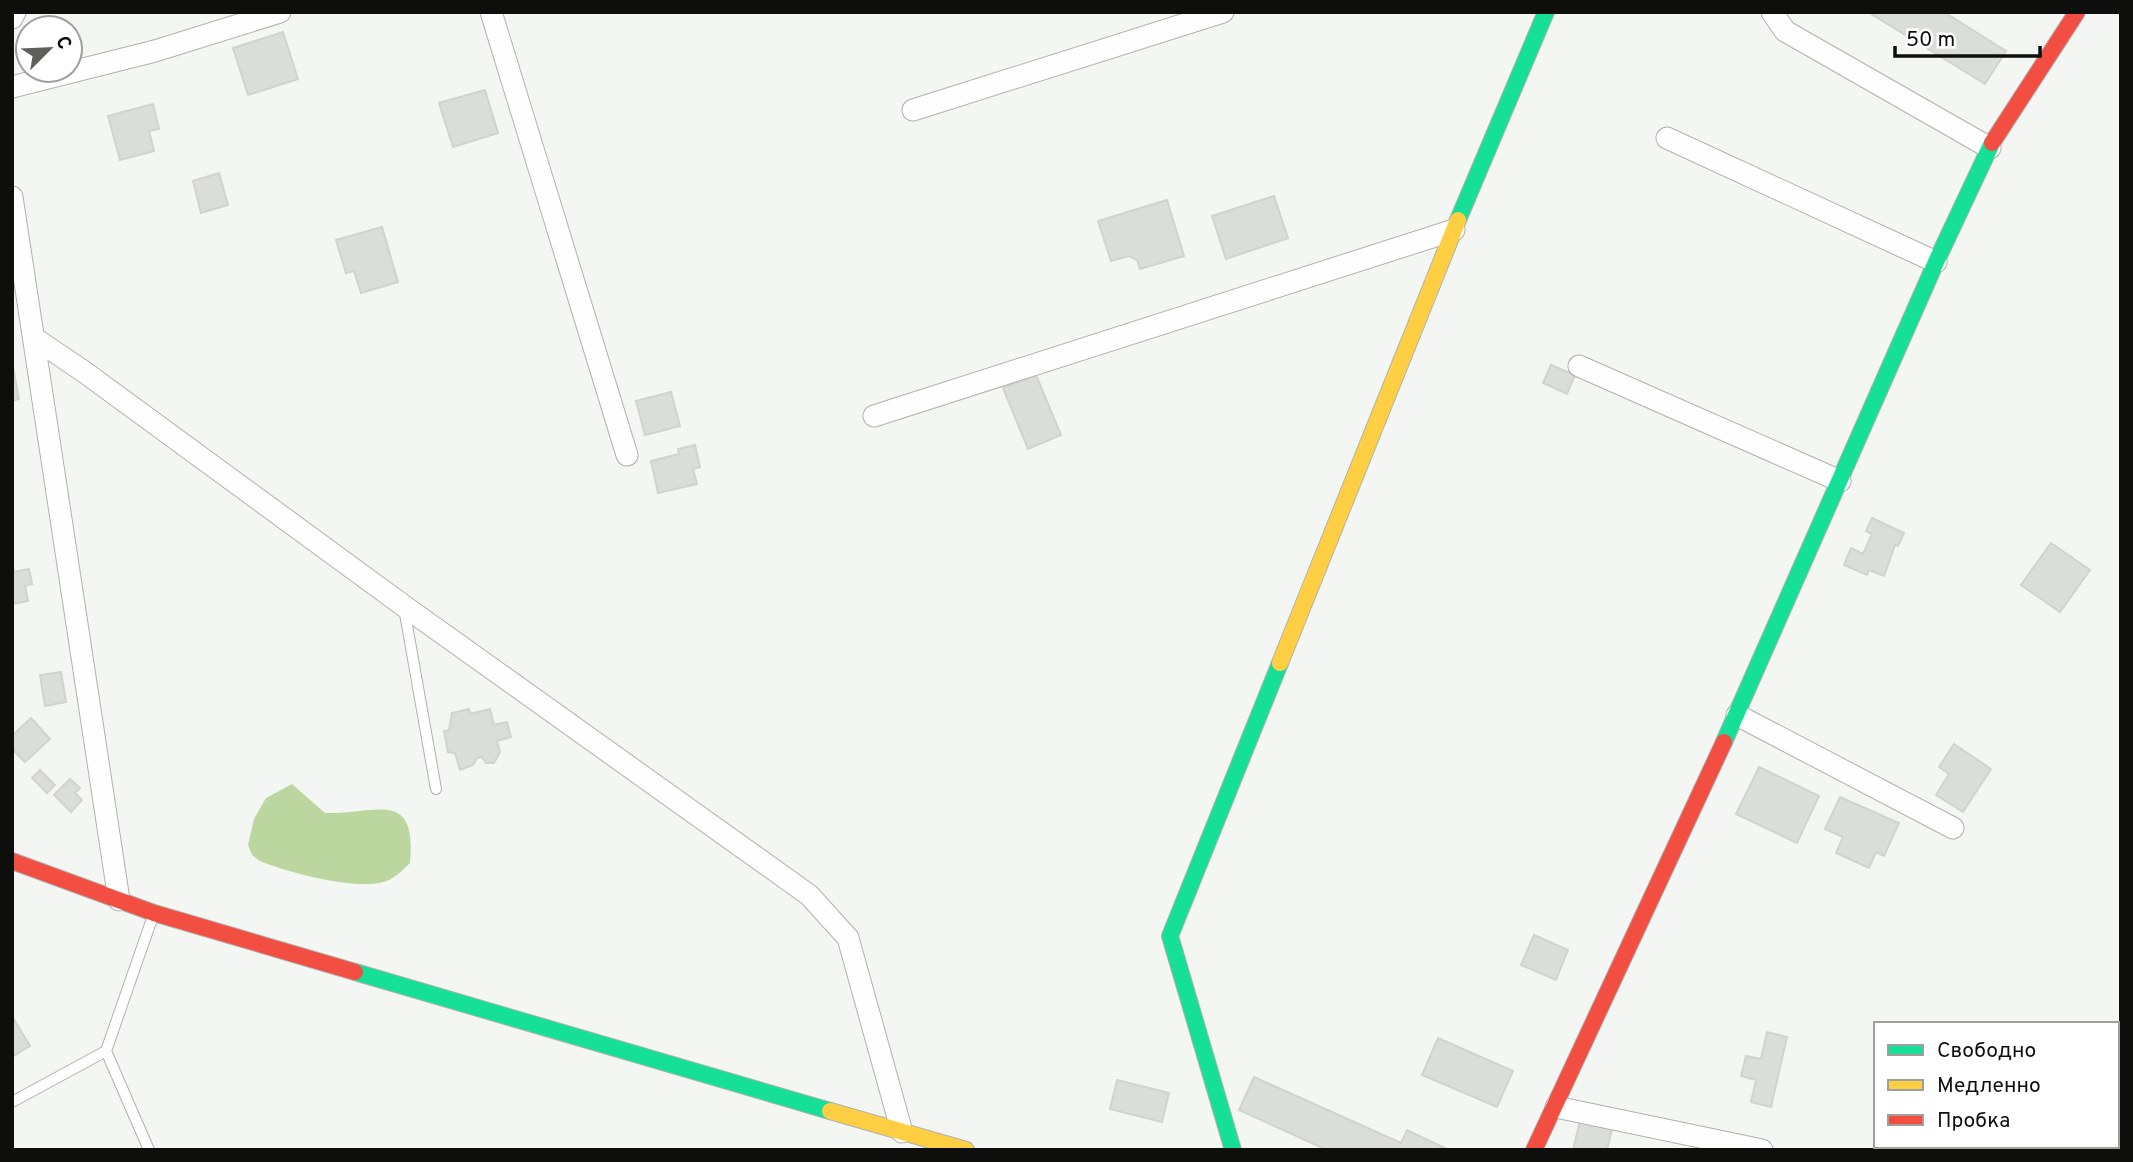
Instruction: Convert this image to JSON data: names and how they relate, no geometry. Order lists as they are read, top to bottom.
{
  "legend": ["Свободно", "Медленно", "Пробка"],
  "scale_bar": "50 m",
  "north": "top right"
}
